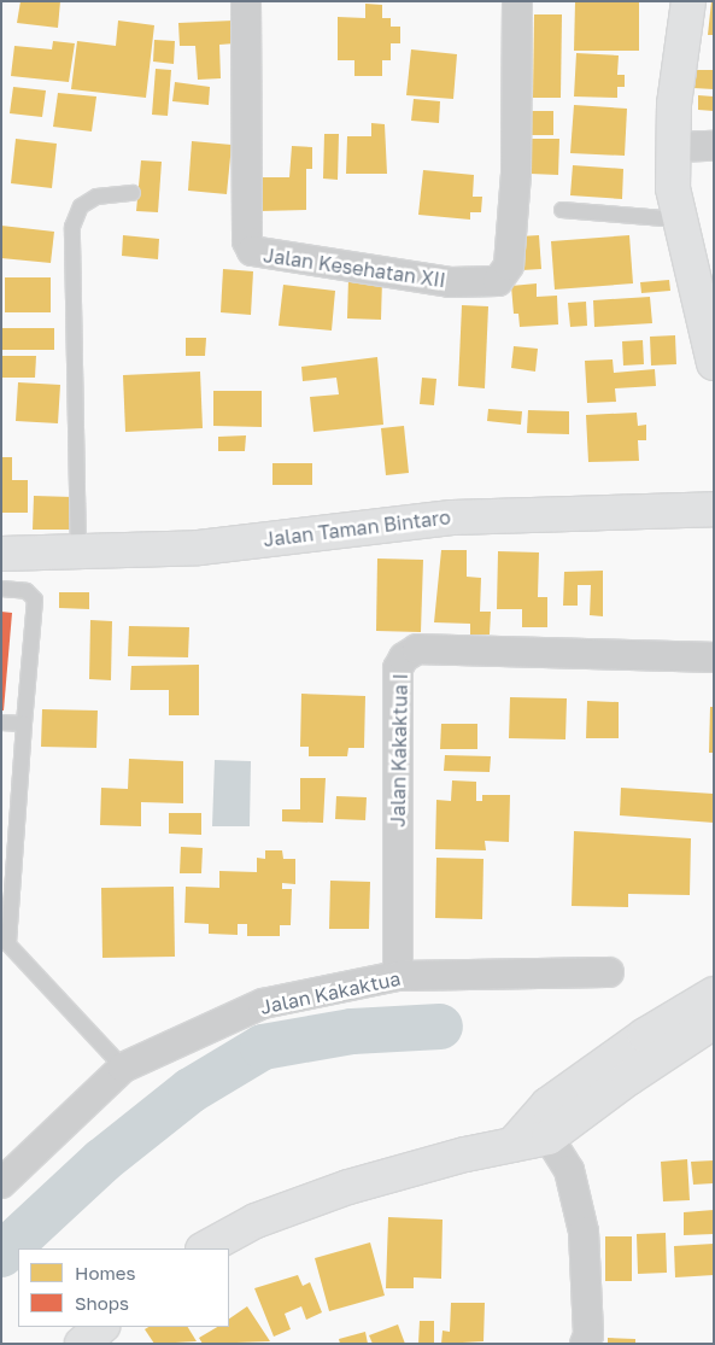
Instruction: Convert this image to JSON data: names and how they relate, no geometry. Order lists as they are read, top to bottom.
{
  "streets": {
    "street": [
      "Jalan Kesehatan XII",
      "Jalan Taman Bintaro",
      "Jalan Kakaktua I",
      "Jalan Kakaktua"
    ]
  },
  "crossings": [
    ["Jalan Kakaktua I", "Jalan Kakaktua"]
  ],
  "legend": ["Homes", "Shops"]
}
